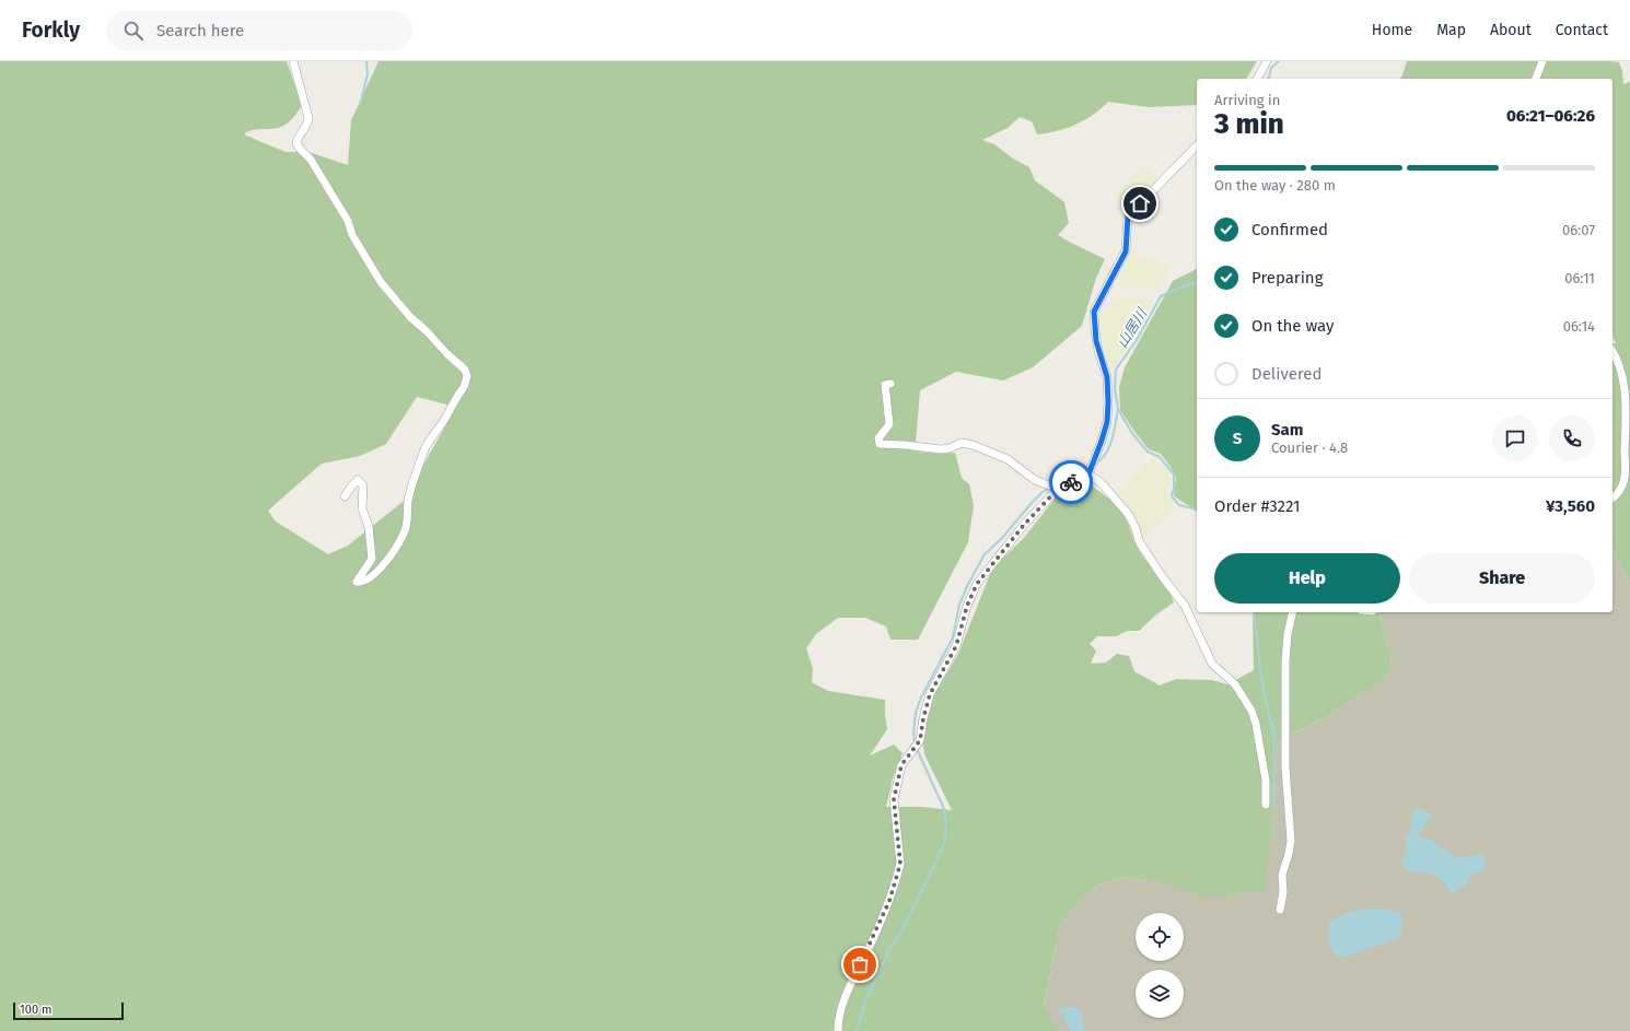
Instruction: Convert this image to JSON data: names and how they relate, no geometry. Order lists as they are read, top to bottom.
{
  "water": ["山居川"],
  "scale_bar": "100 m",
  "page": {
    "header": "Forkly",
    "search": "Search here",
    "nav": [
      "Home",
      "Map",
      "About",
      "Contact"
    ],
    "heading": ["3 min", "Arriving in", "06:21–06:26"],
    "panel": [
      "Sam",
      "Courier · 4.8",
      "Order #3221",
      "¥3,560"
    ],
    "bar": "On the way · 280 m",
    "list": [
      ["Confirmed", "06:07"],
      ["Preparing", "06:11"],
      ["On the way", "06:14"],
      "Delivered"
    ],
    "round": "S",
    "buttons": ["Help", "Share"],
    "scale": "100 m"
  }
}
